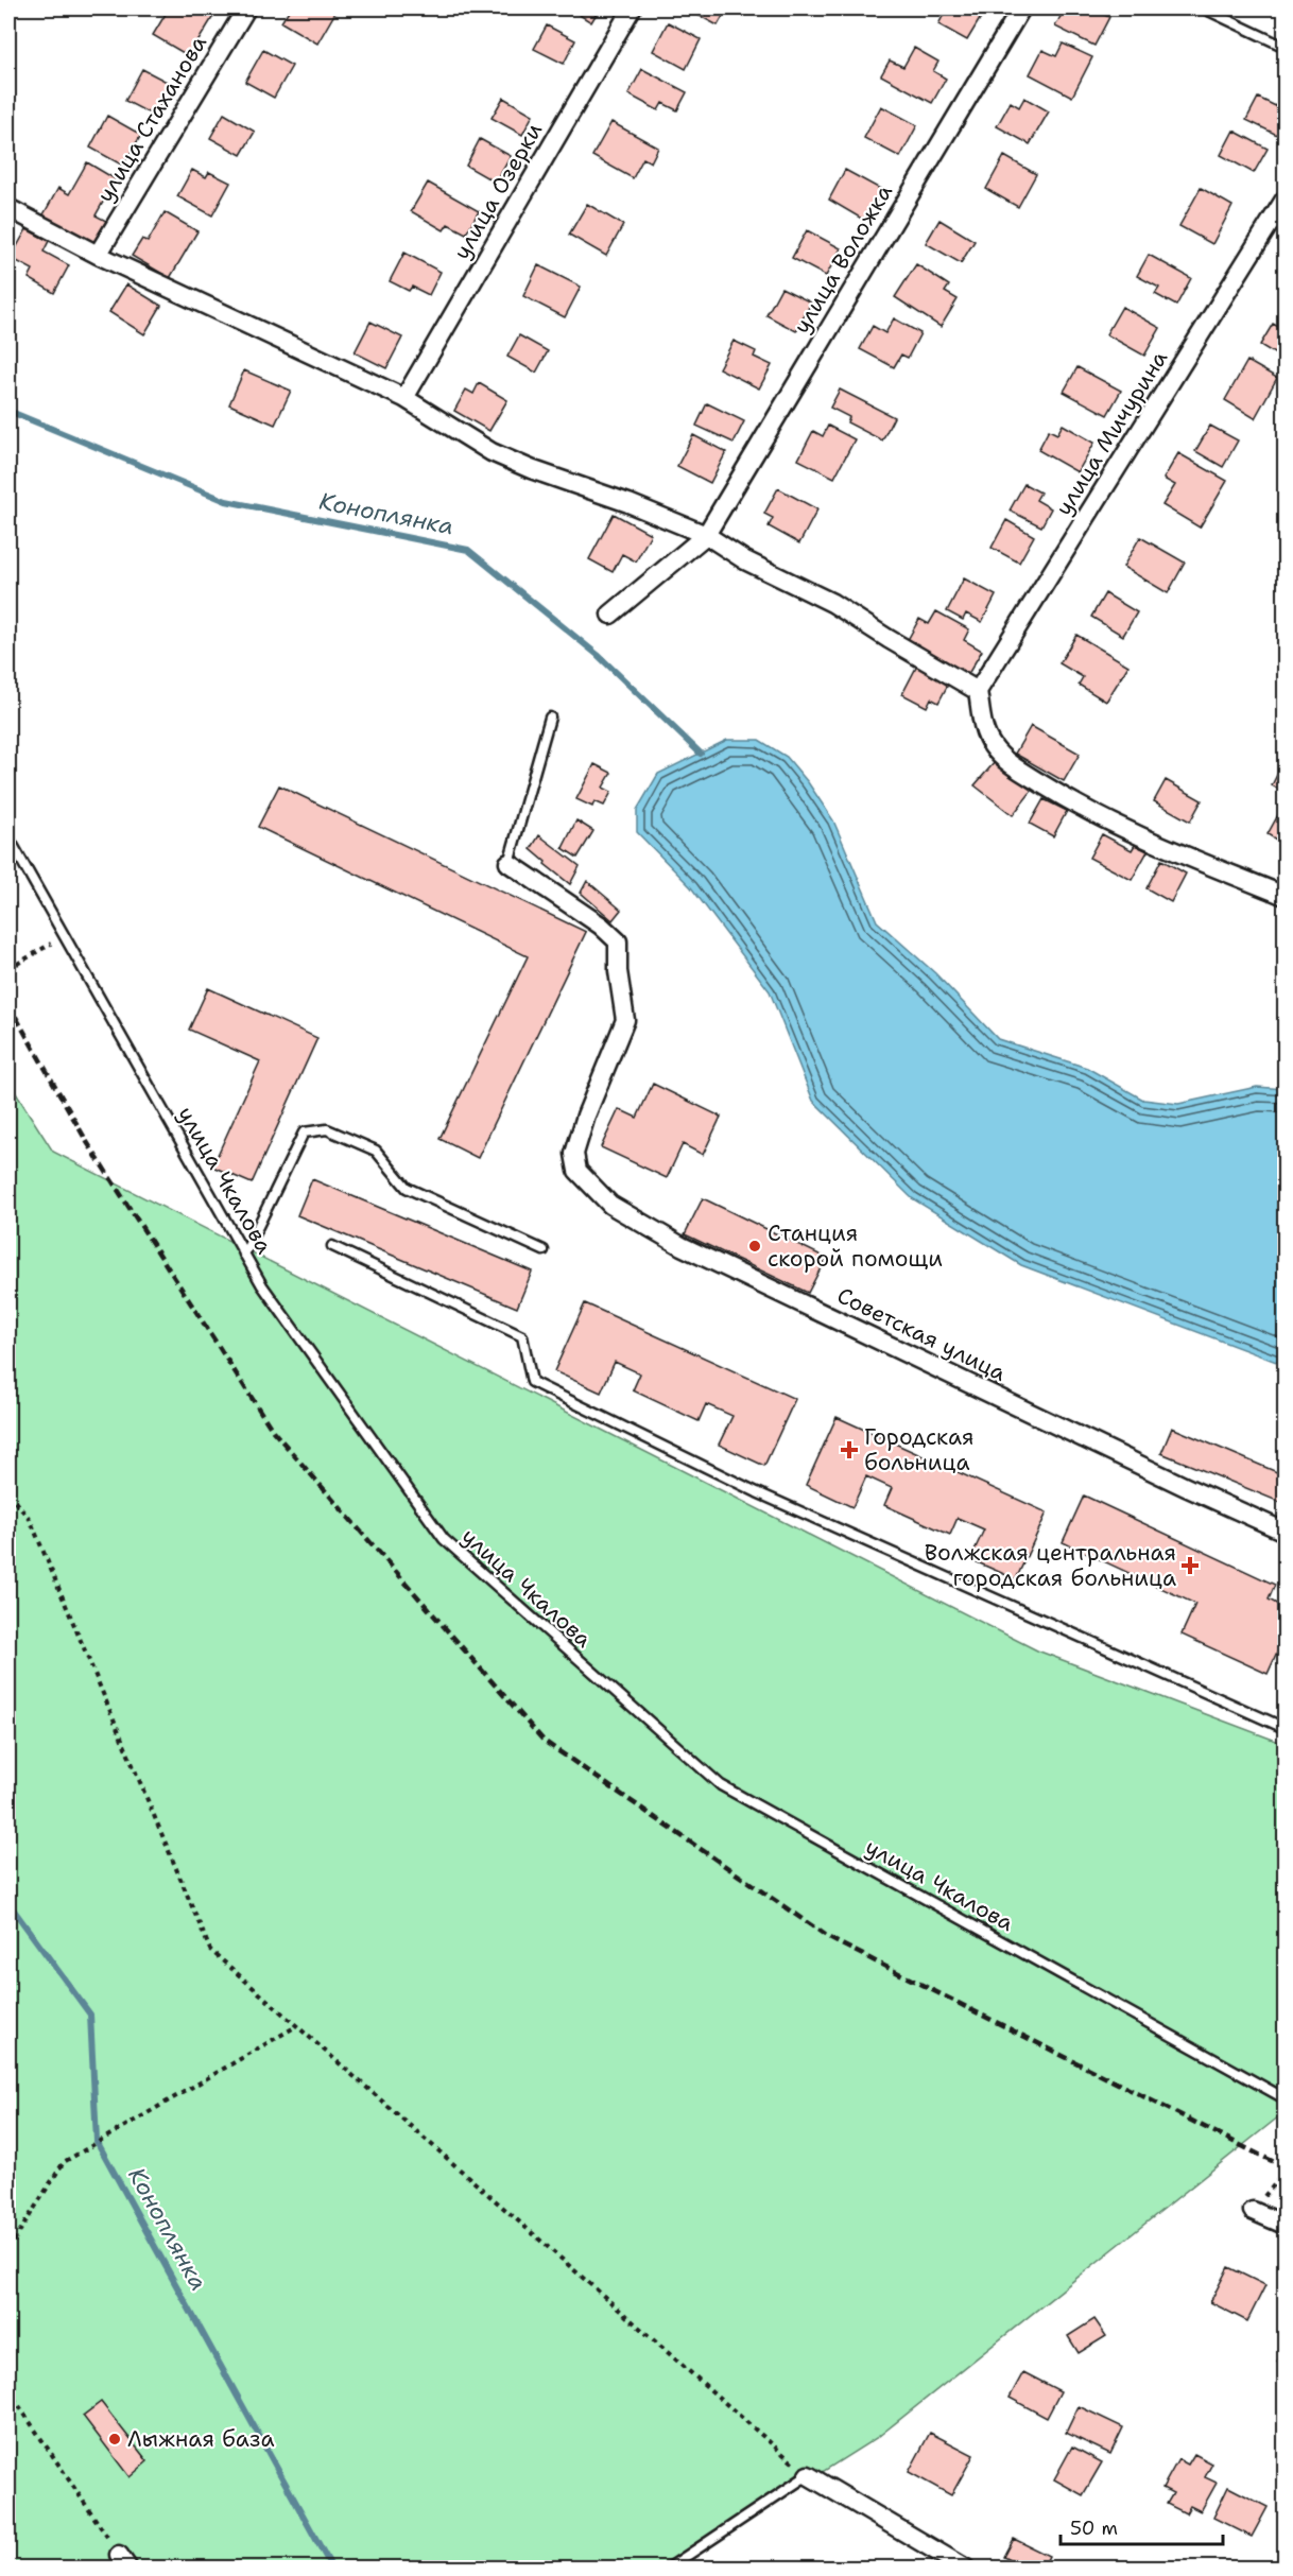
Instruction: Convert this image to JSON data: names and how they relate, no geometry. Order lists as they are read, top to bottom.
{
  "streets": {
    "street": [
      "улица Стаханова",
      "улица Озерки",
      "улица Воложка",
      "улица Мичурина",
      "Советская улица"
    ],
    "lane": ["улица Чкалова"]
  },
  "water": ["Коноплянка"],
  "places": {
    "other": ["Станция скорой помощи", "Лыжная база"],
    "health": ["Городская больница", "Волжская центральная городская больница"]
  },
  "scale_bar": "50 m"
}
